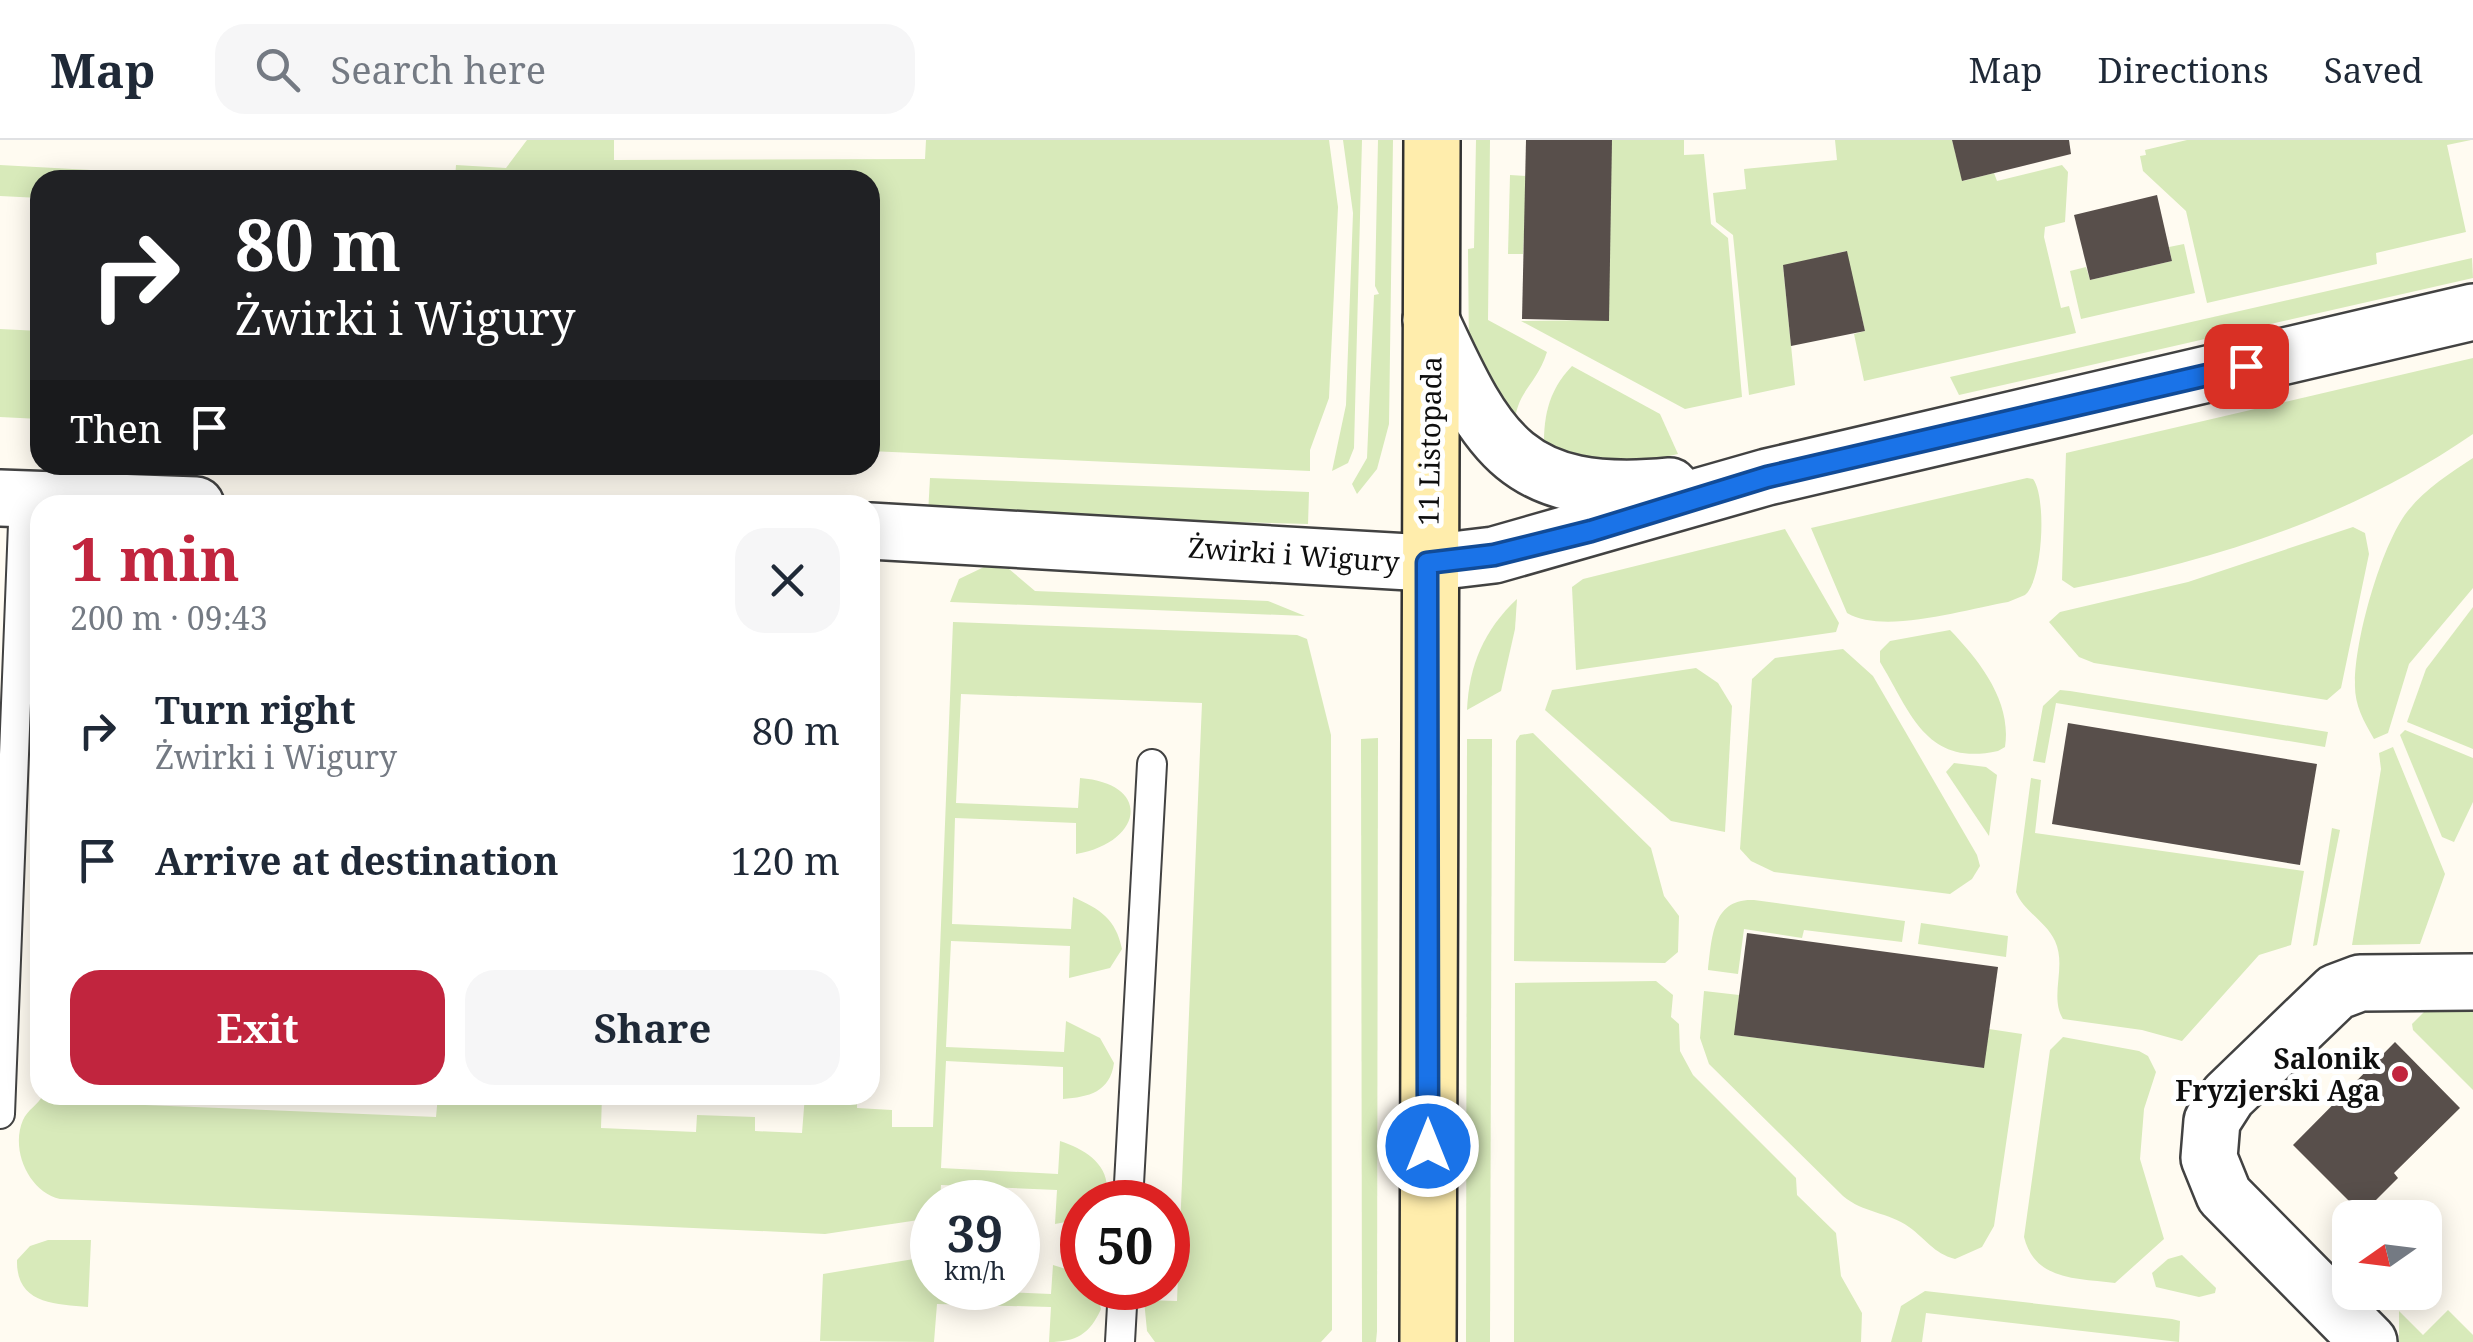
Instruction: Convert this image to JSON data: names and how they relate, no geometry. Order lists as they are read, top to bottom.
{
  "streets": {
    "main road": ["11 Listopada"],
    "street": ["Żwirki i Wigury"]
  },
  "crossings": [
    ["11 Listopada", "Żwirki i Wigury"]
  ],
  "places": ["Salonik Fryzjerski Aga"],
  "north": "left",
  "page": {
    "header": "Map",
    "search": "Search here",
    "nav": ["Map", "Directions", "Saved"],
    "turn": ["80 m", "Żwirki i Wigury"],
    "then": "Then",
    "heading": ["1 min", "200 m · 09:43"],
    "list": [
      {
        "name": "Turn right",
        "note": "Żwirki i Wigury",
        "value": "80 m"
      },
      {
        "name": "Arrive at destination",
        "value": "120 m"
      }
    ],
    "buttons": ["Exit", "Share"],
    "speed": "39 km/h",
    "limit": "50"
  }
}
